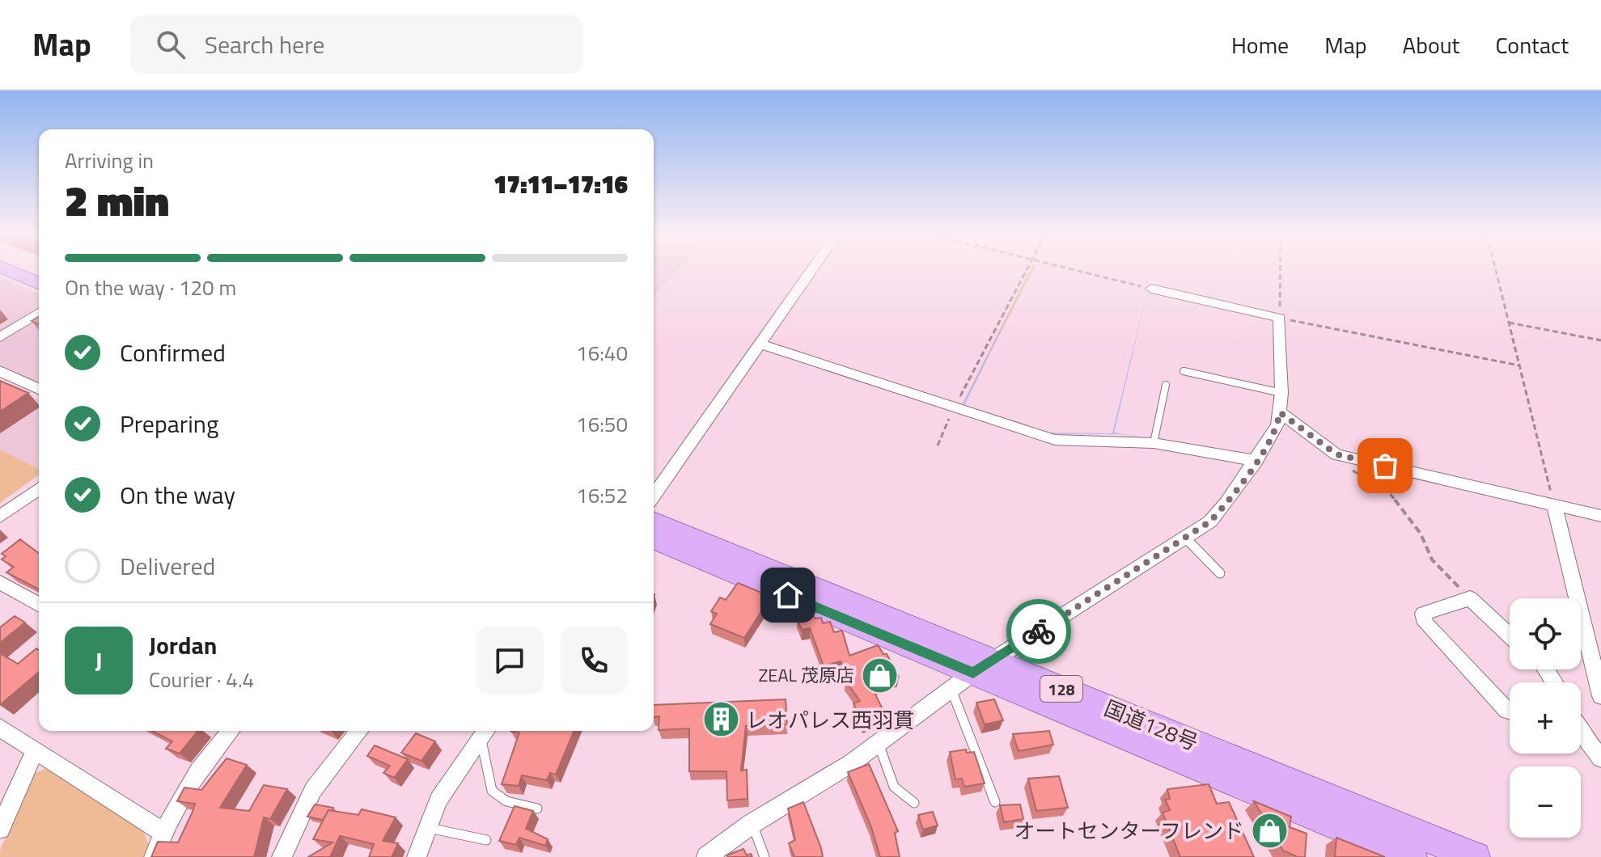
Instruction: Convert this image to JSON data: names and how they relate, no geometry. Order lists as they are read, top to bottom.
{
  "streets": {
    "highway": ["128", "国道128号"]
  },
  "places": {
    "shop": ["ZEAL 茂原店", "オートセンターフレンド"],
    "building": ["レオパレス西羽貫"]
  },
  "page": {
    "header": "Map",
    "search": "Search here",
    "nav": [
      "Home",
      "Map",
      "About",
      "Contact"
    ],
    "heading": ["2 min", "Arriving in", "17:11–17:16"],
    "panel": ["Jordan", "Courier · 4.4"],
    "bar": "On the way · 120 m",
    "list": [
      ["Confirmed", "16:40"],
      ["Preparing", "16:50"],
      ["On the way", "16:52"],
      "Delivered"
    ],
    "map_buttons": ["+", "−"],
    "round": "J"
  }
}
